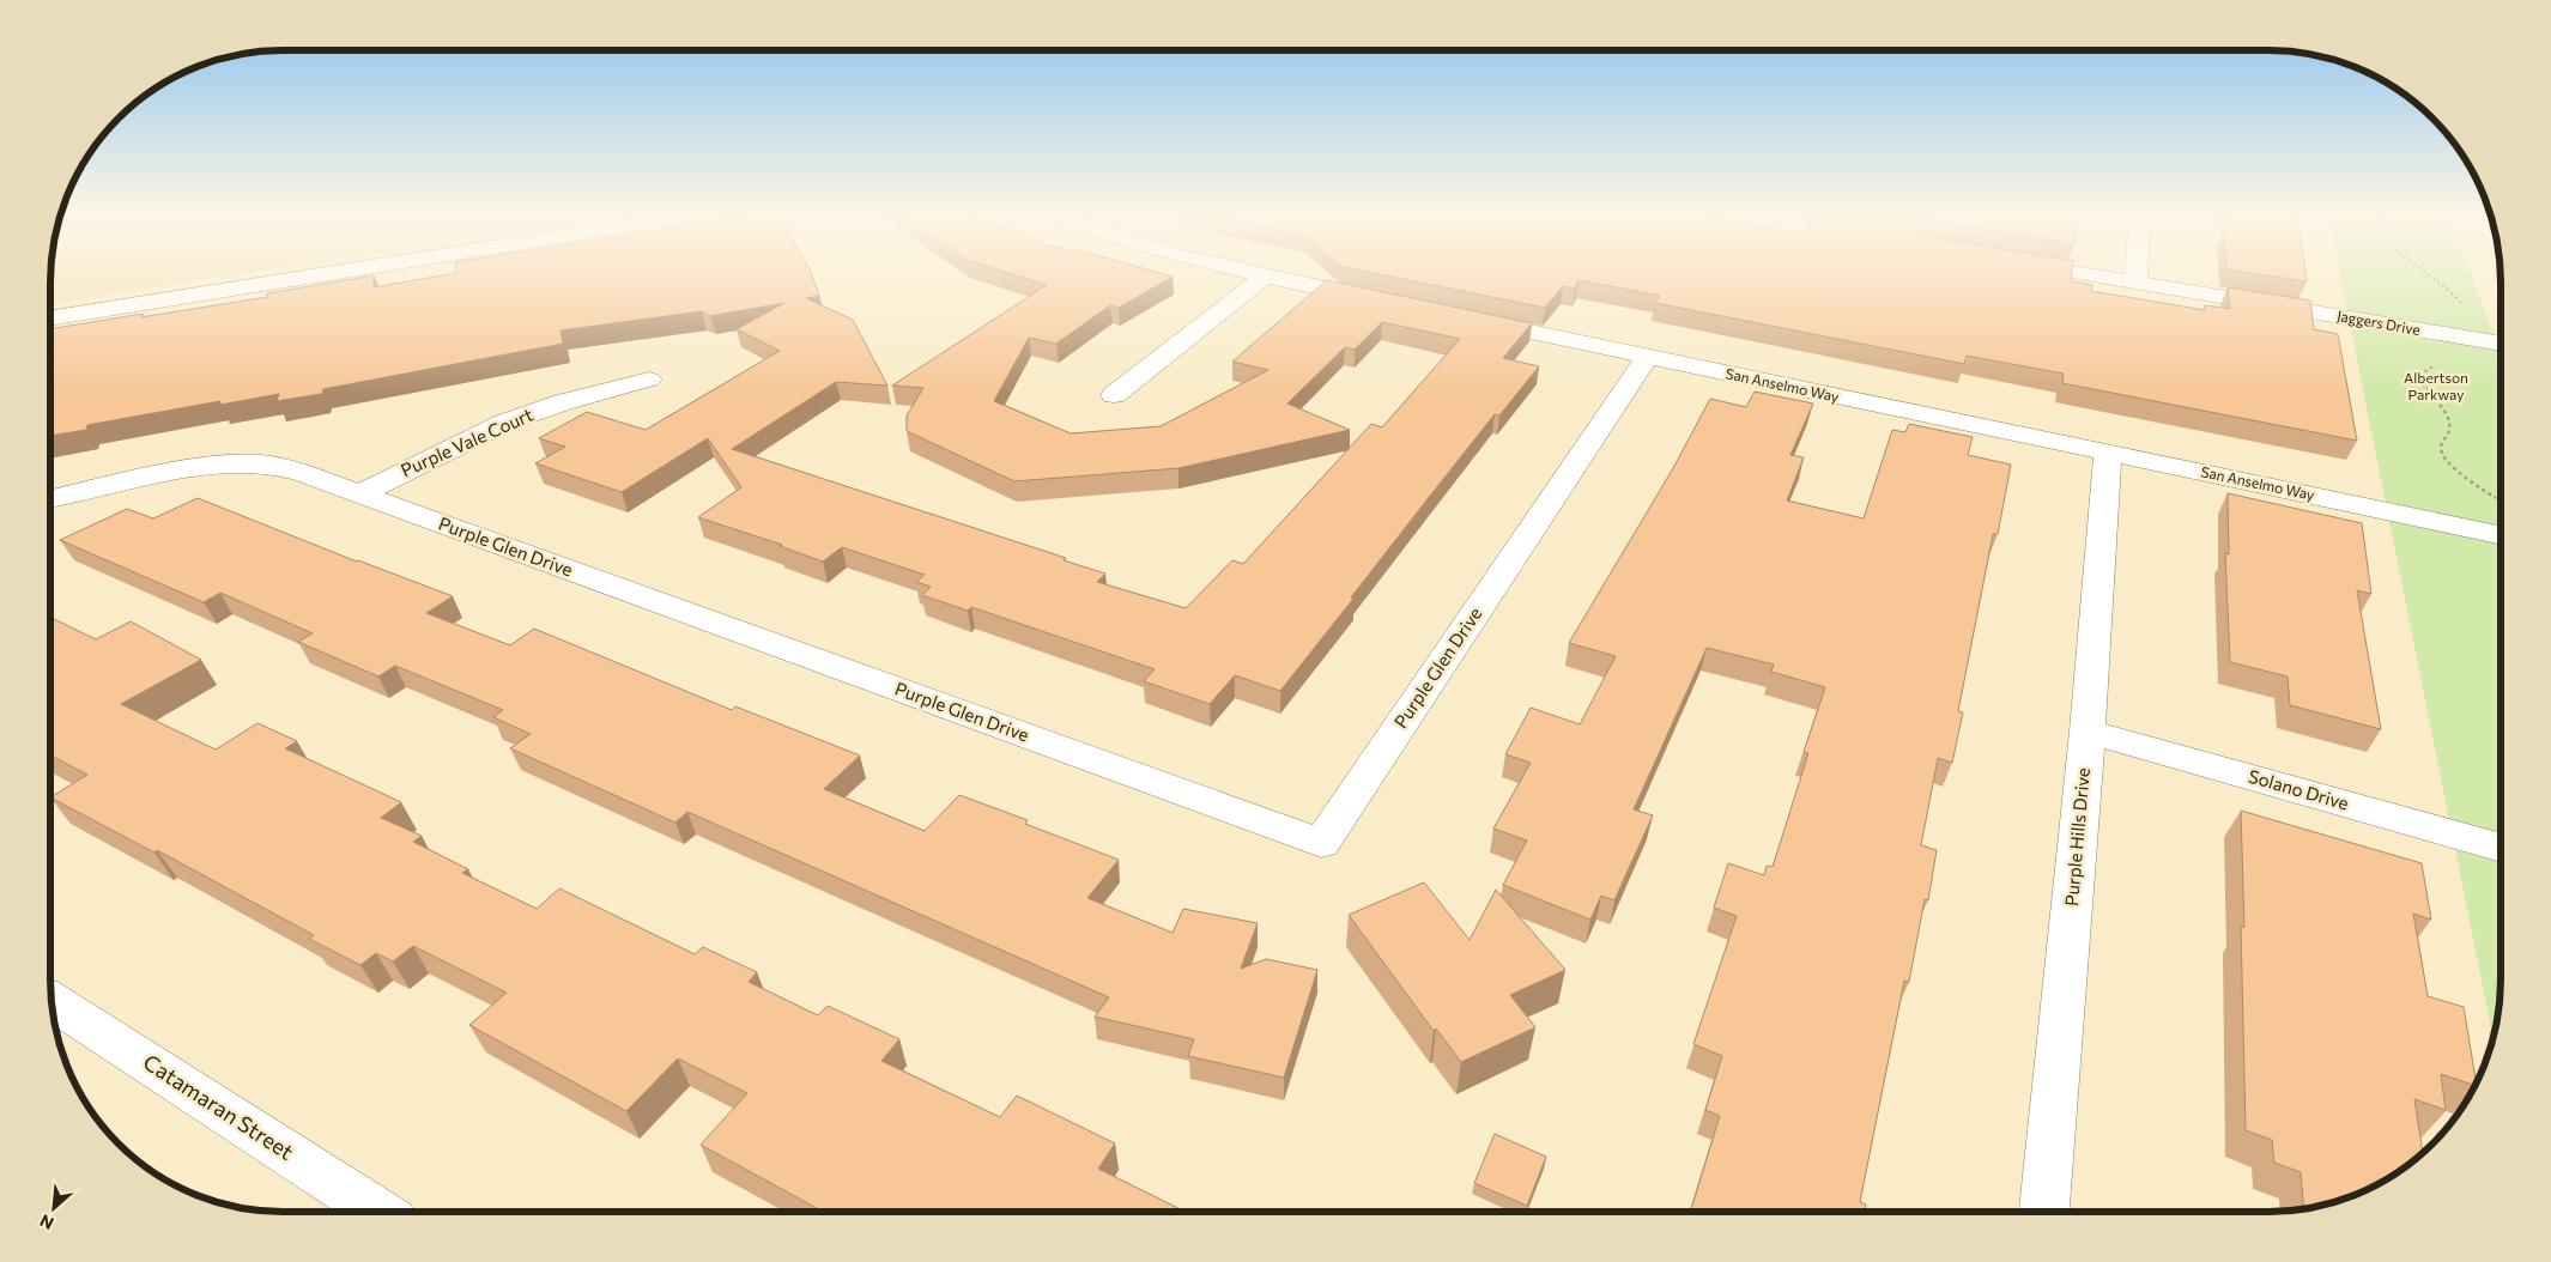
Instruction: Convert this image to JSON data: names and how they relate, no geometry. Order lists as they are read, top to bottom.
{
  "streets": {
    "street": [
      "Jaggers Drive",
      "San Anselmo Way",
      "Purple Vale Court",
      "Purple Glen Drive",
      "Solano Drive",
      "Purple Hills Drive",
      "Catamaran Street"
    ]
  },
  "crossings": [
    ["San Anselmo Way", "Purple Glen Drive"],
    ["San Anselmo Way", "Purple Hills Drive"],
    ["Purple Vale Court", "Purple Glen Drive"],
    ["Solano Drive", "Purple Hills Drive"]
  ],
  "parks": ["Albertson Parkway"],
  "north": "bottom left"
}
